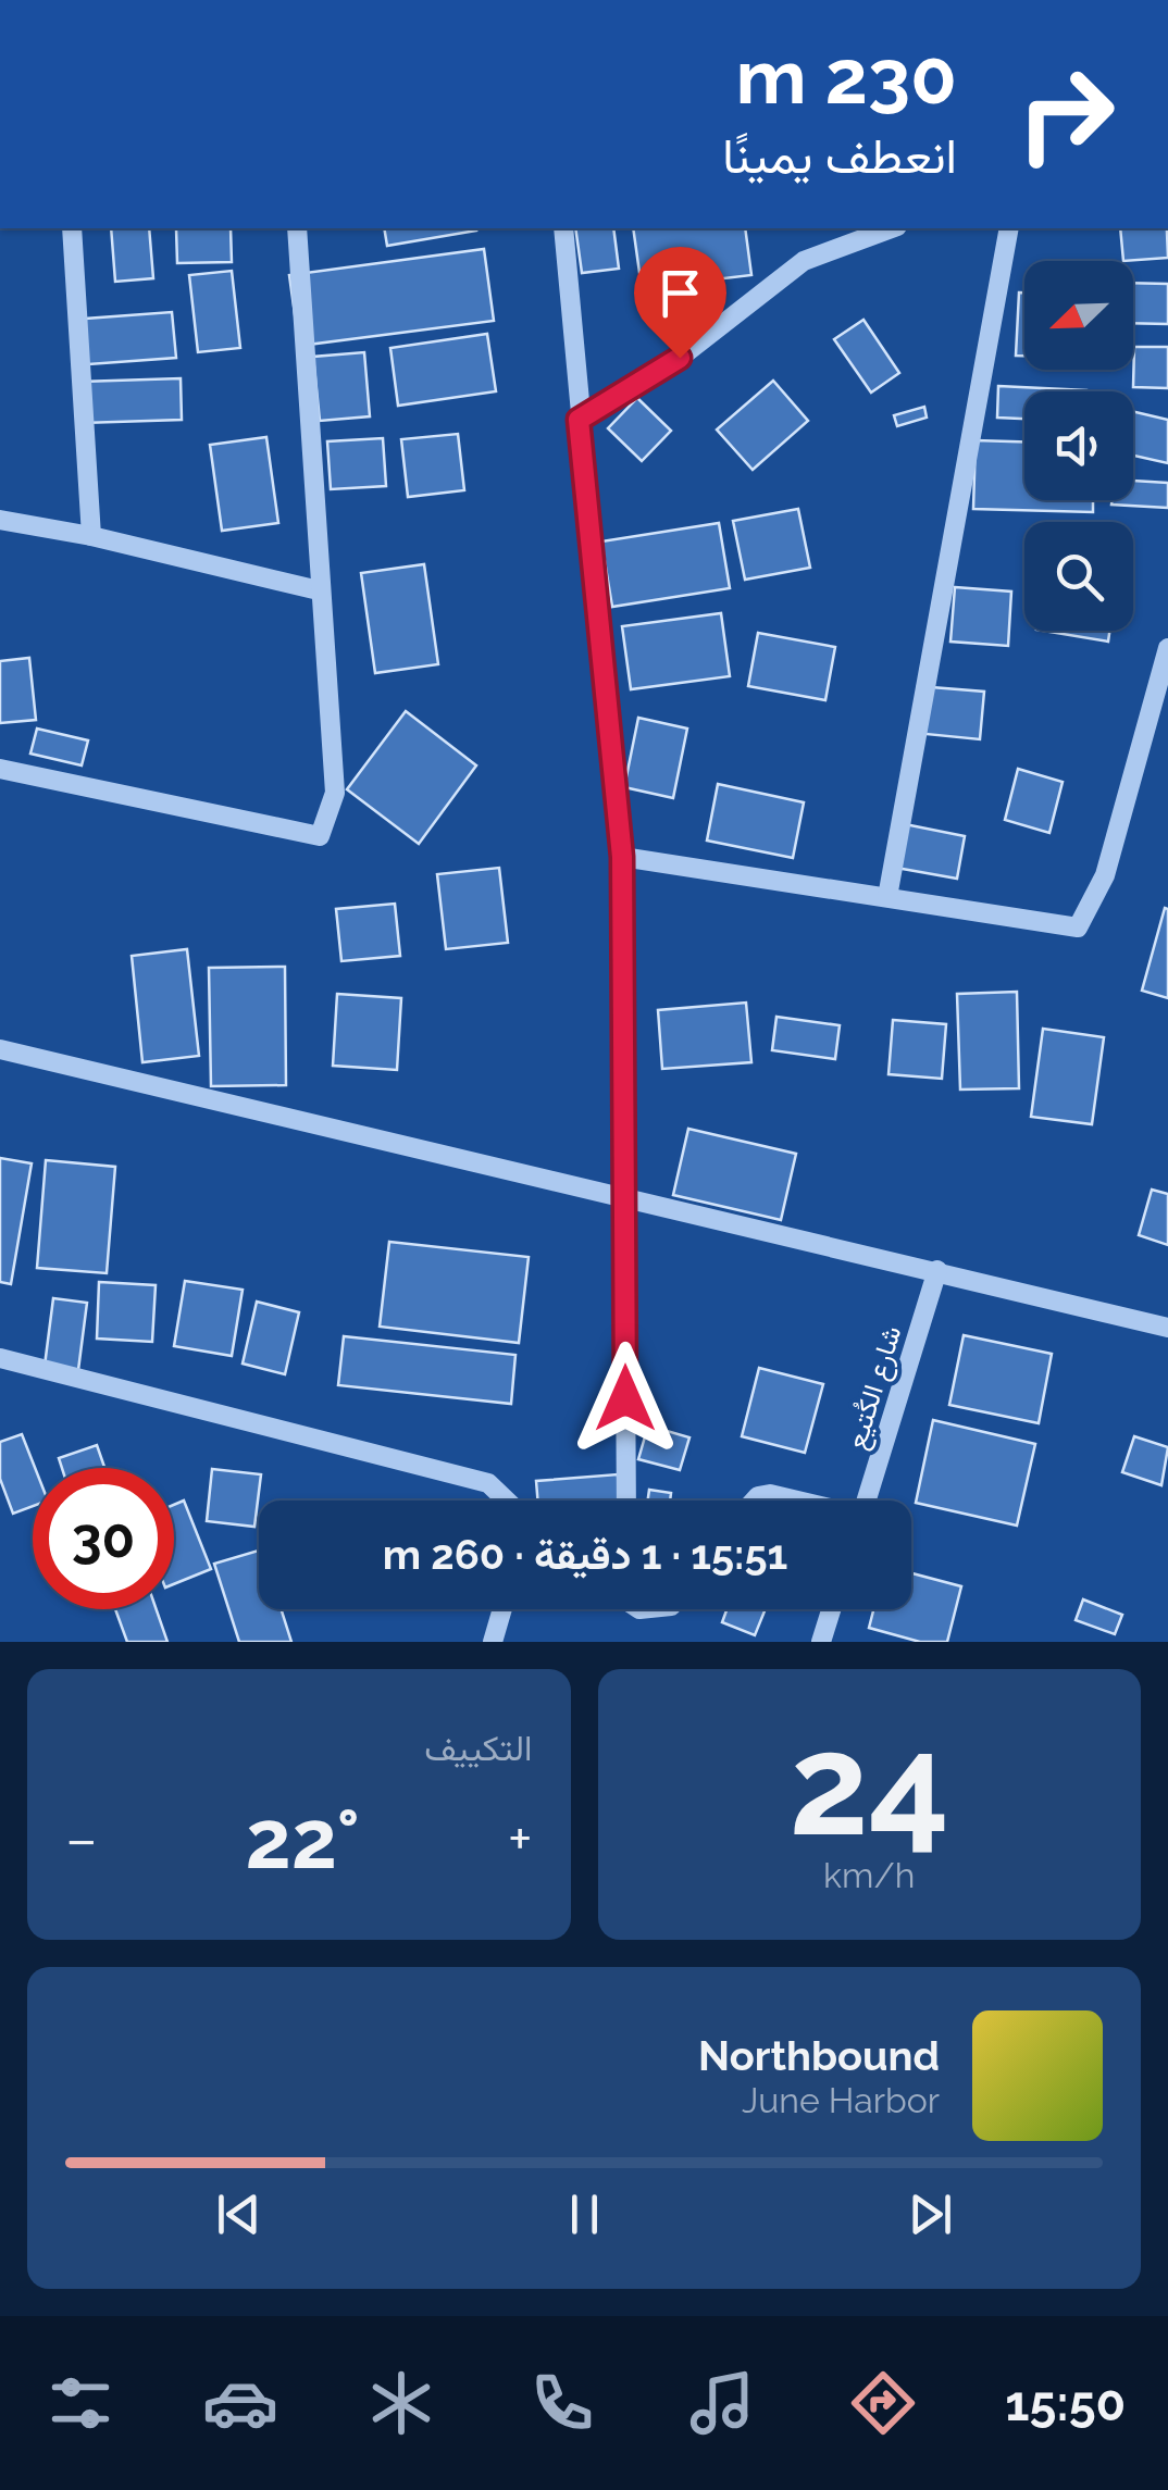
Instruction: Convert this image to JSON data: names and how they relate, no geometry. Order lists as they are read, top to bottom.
{
  "streets": {
    "street": ["شارع الكُتيع"]
  },
  "north": "bottom left",
  "page": {
    "turn": ["230 m", "انعطف يمينًا"],
    "limit": "30",
    "trip": "15:51 · 1 دقيقة · 260 m",
    "tile": [
      ["24", "km/h"],
      "التكييف"
    ],
    "heat": ["−", "22°", "+"],
    "song": ["Northbound", "June Harbor"],
    "tabs": "15:50"
  }
}
